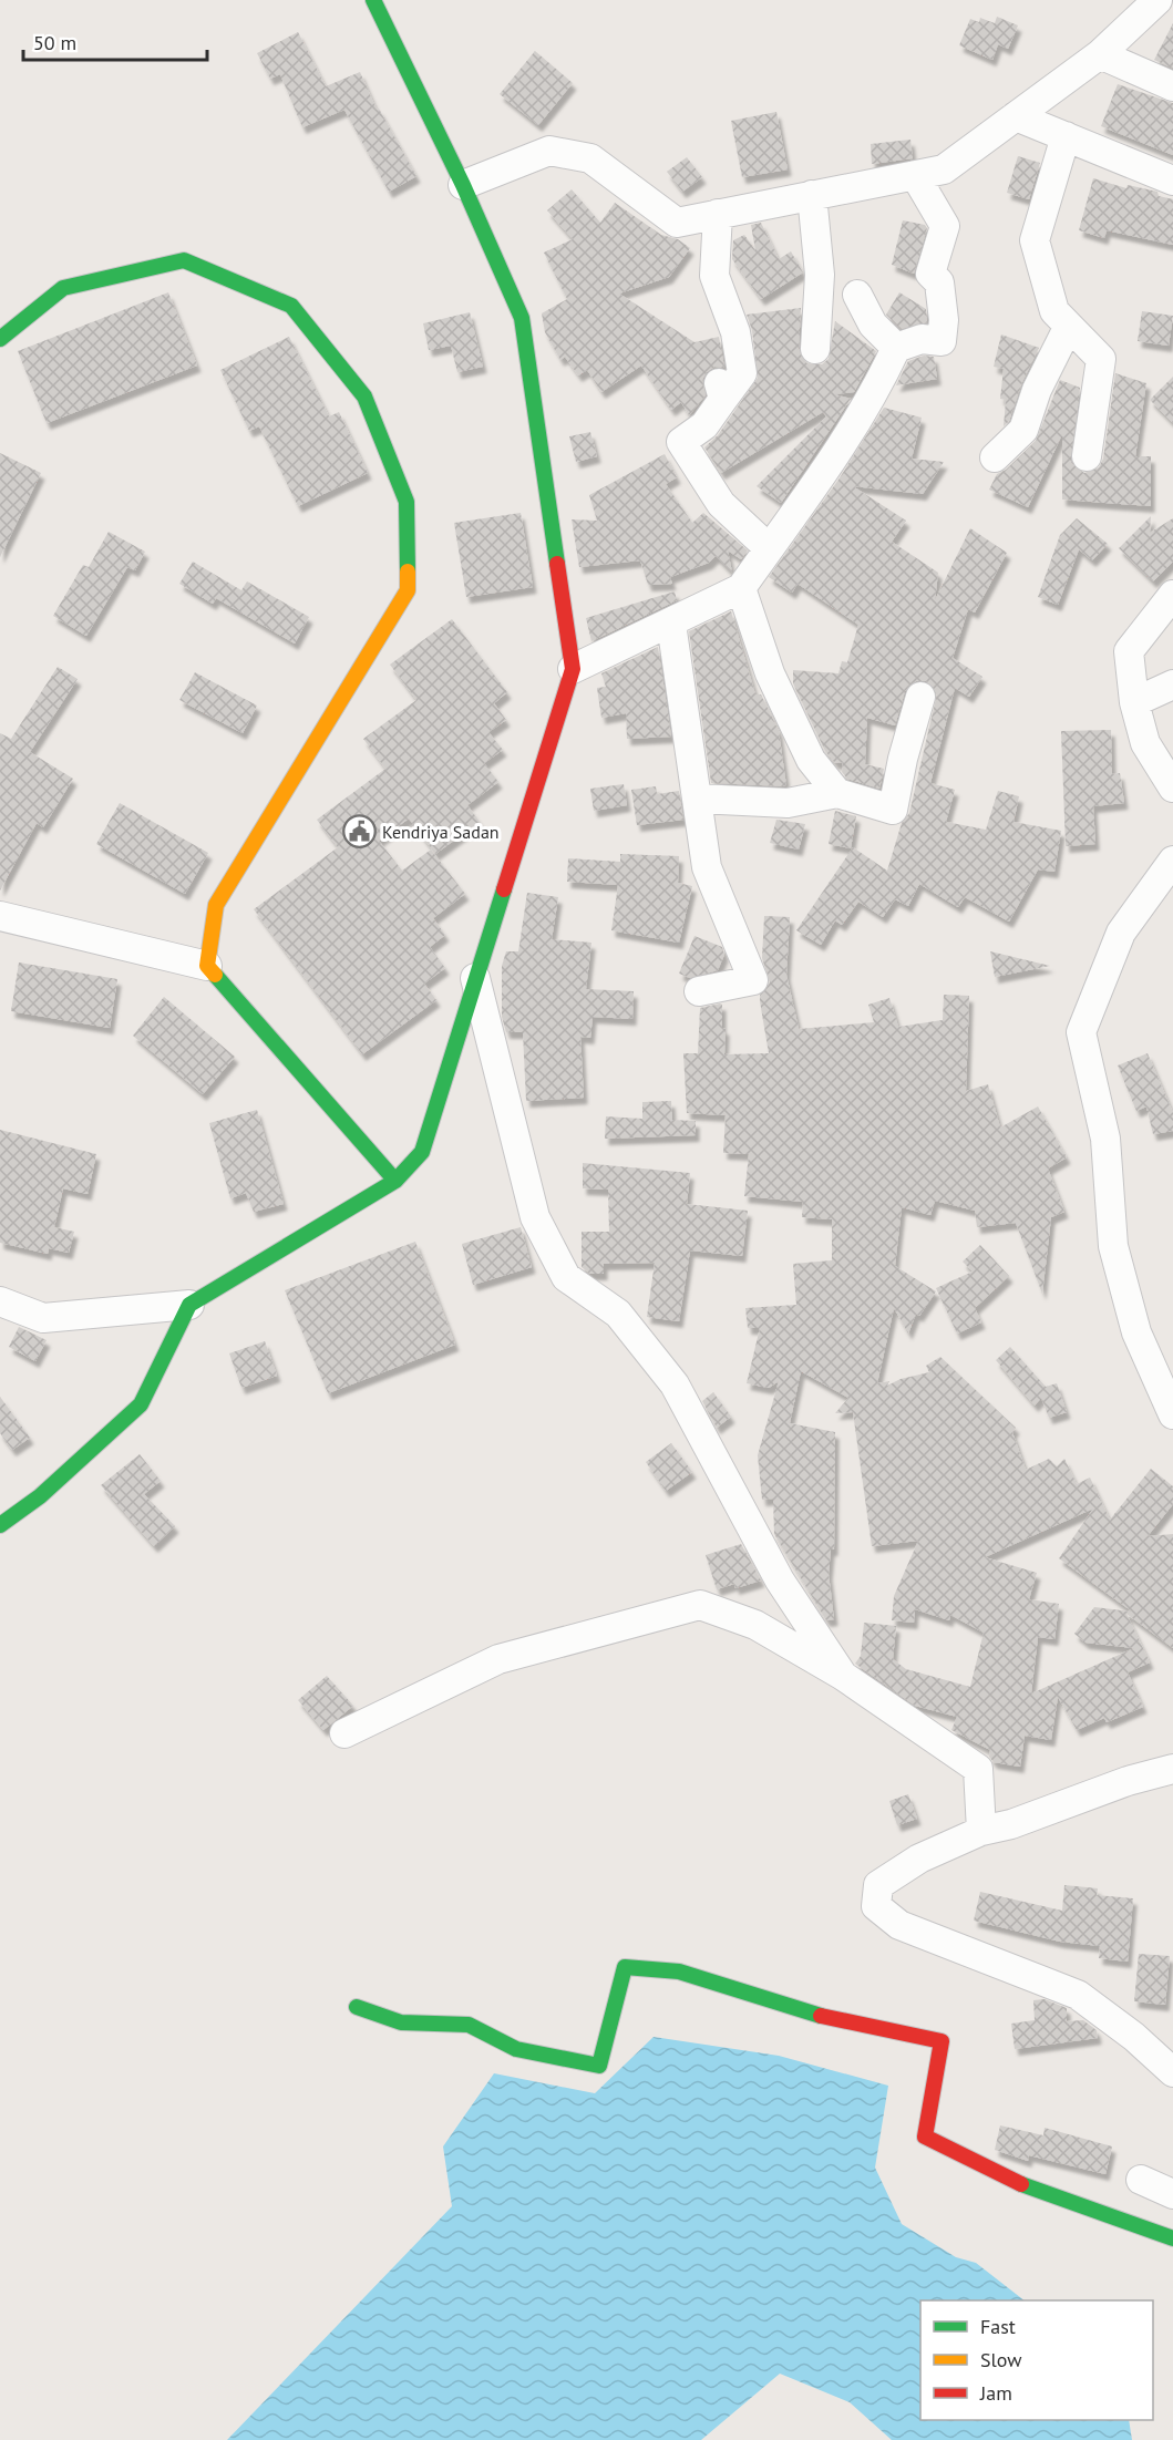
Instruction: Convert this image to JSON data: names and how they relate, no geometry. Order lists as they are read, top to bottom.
{
  "places": {
    "public building": ["Kendriya Sadan"]
  },
  "legend": ["Fast", "Slow", "Jam"],
  "scale_bar": "50 m"
}
